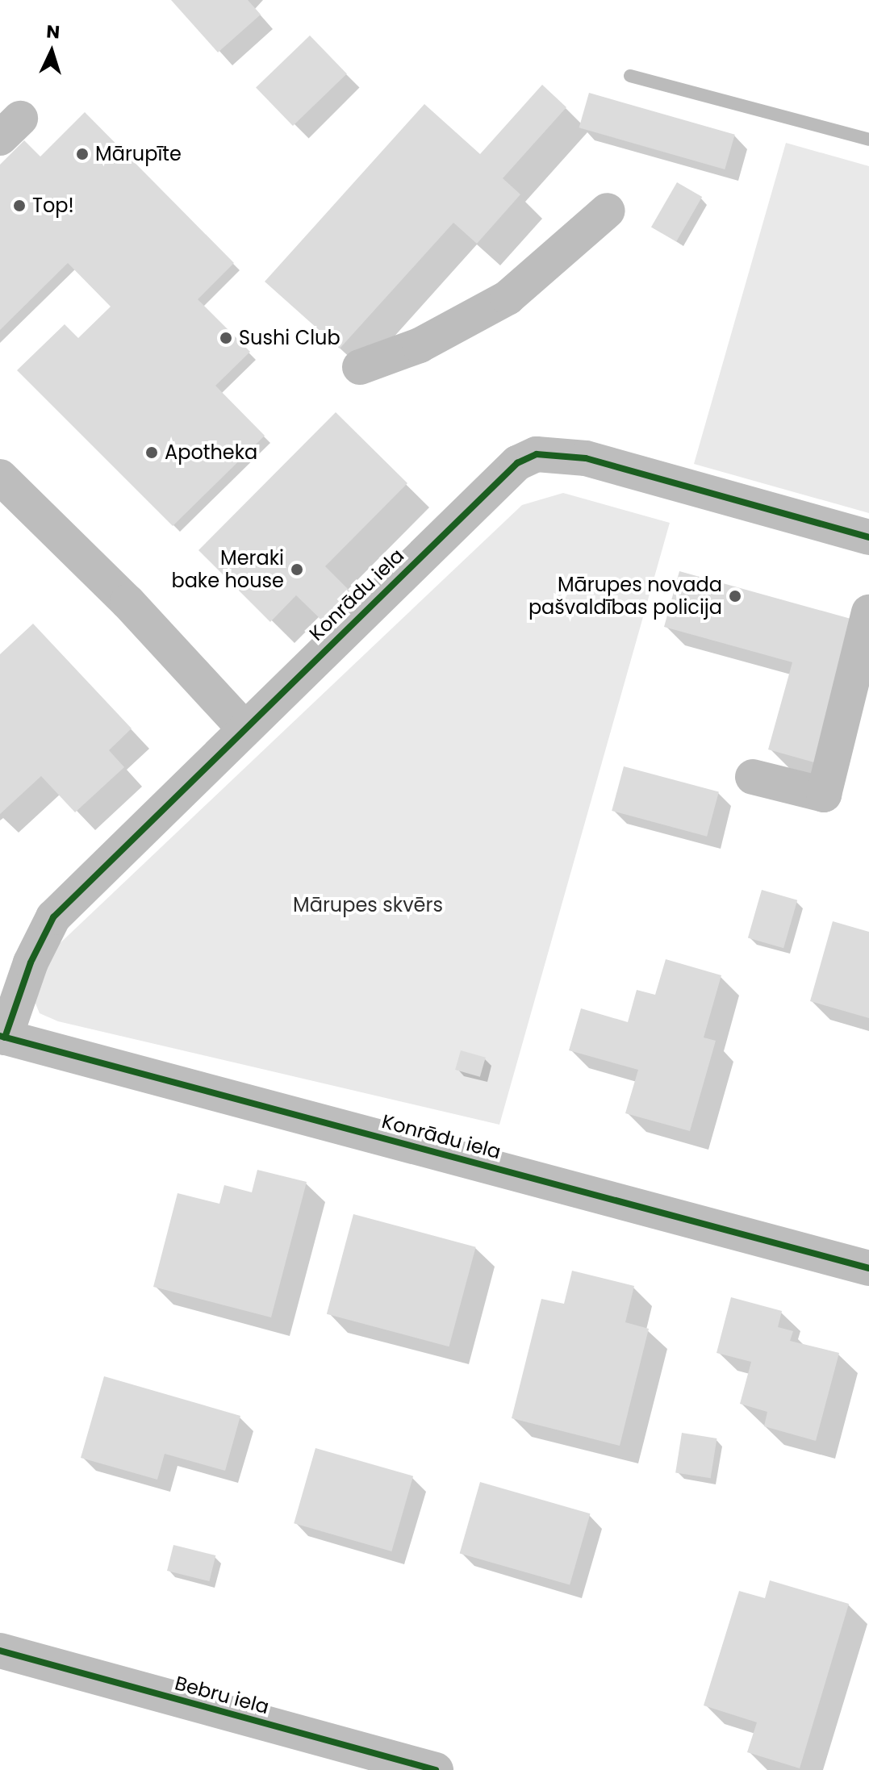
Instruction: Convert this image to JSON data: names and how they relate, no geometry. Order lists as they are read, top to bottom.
{
  "streets": {
    "street": ["Konrādu iela", "Bebru iela"]
  },
  "parks": ["Mārupes skvērs"],
  "places": [
    "Mārupīte",
    "Top!",
    "Sushi Club",
    "Apotheka",
    "Meraki bake house",
    "Mārupes novada pašvaldības policija"
  ],
  "north": "top"
}
